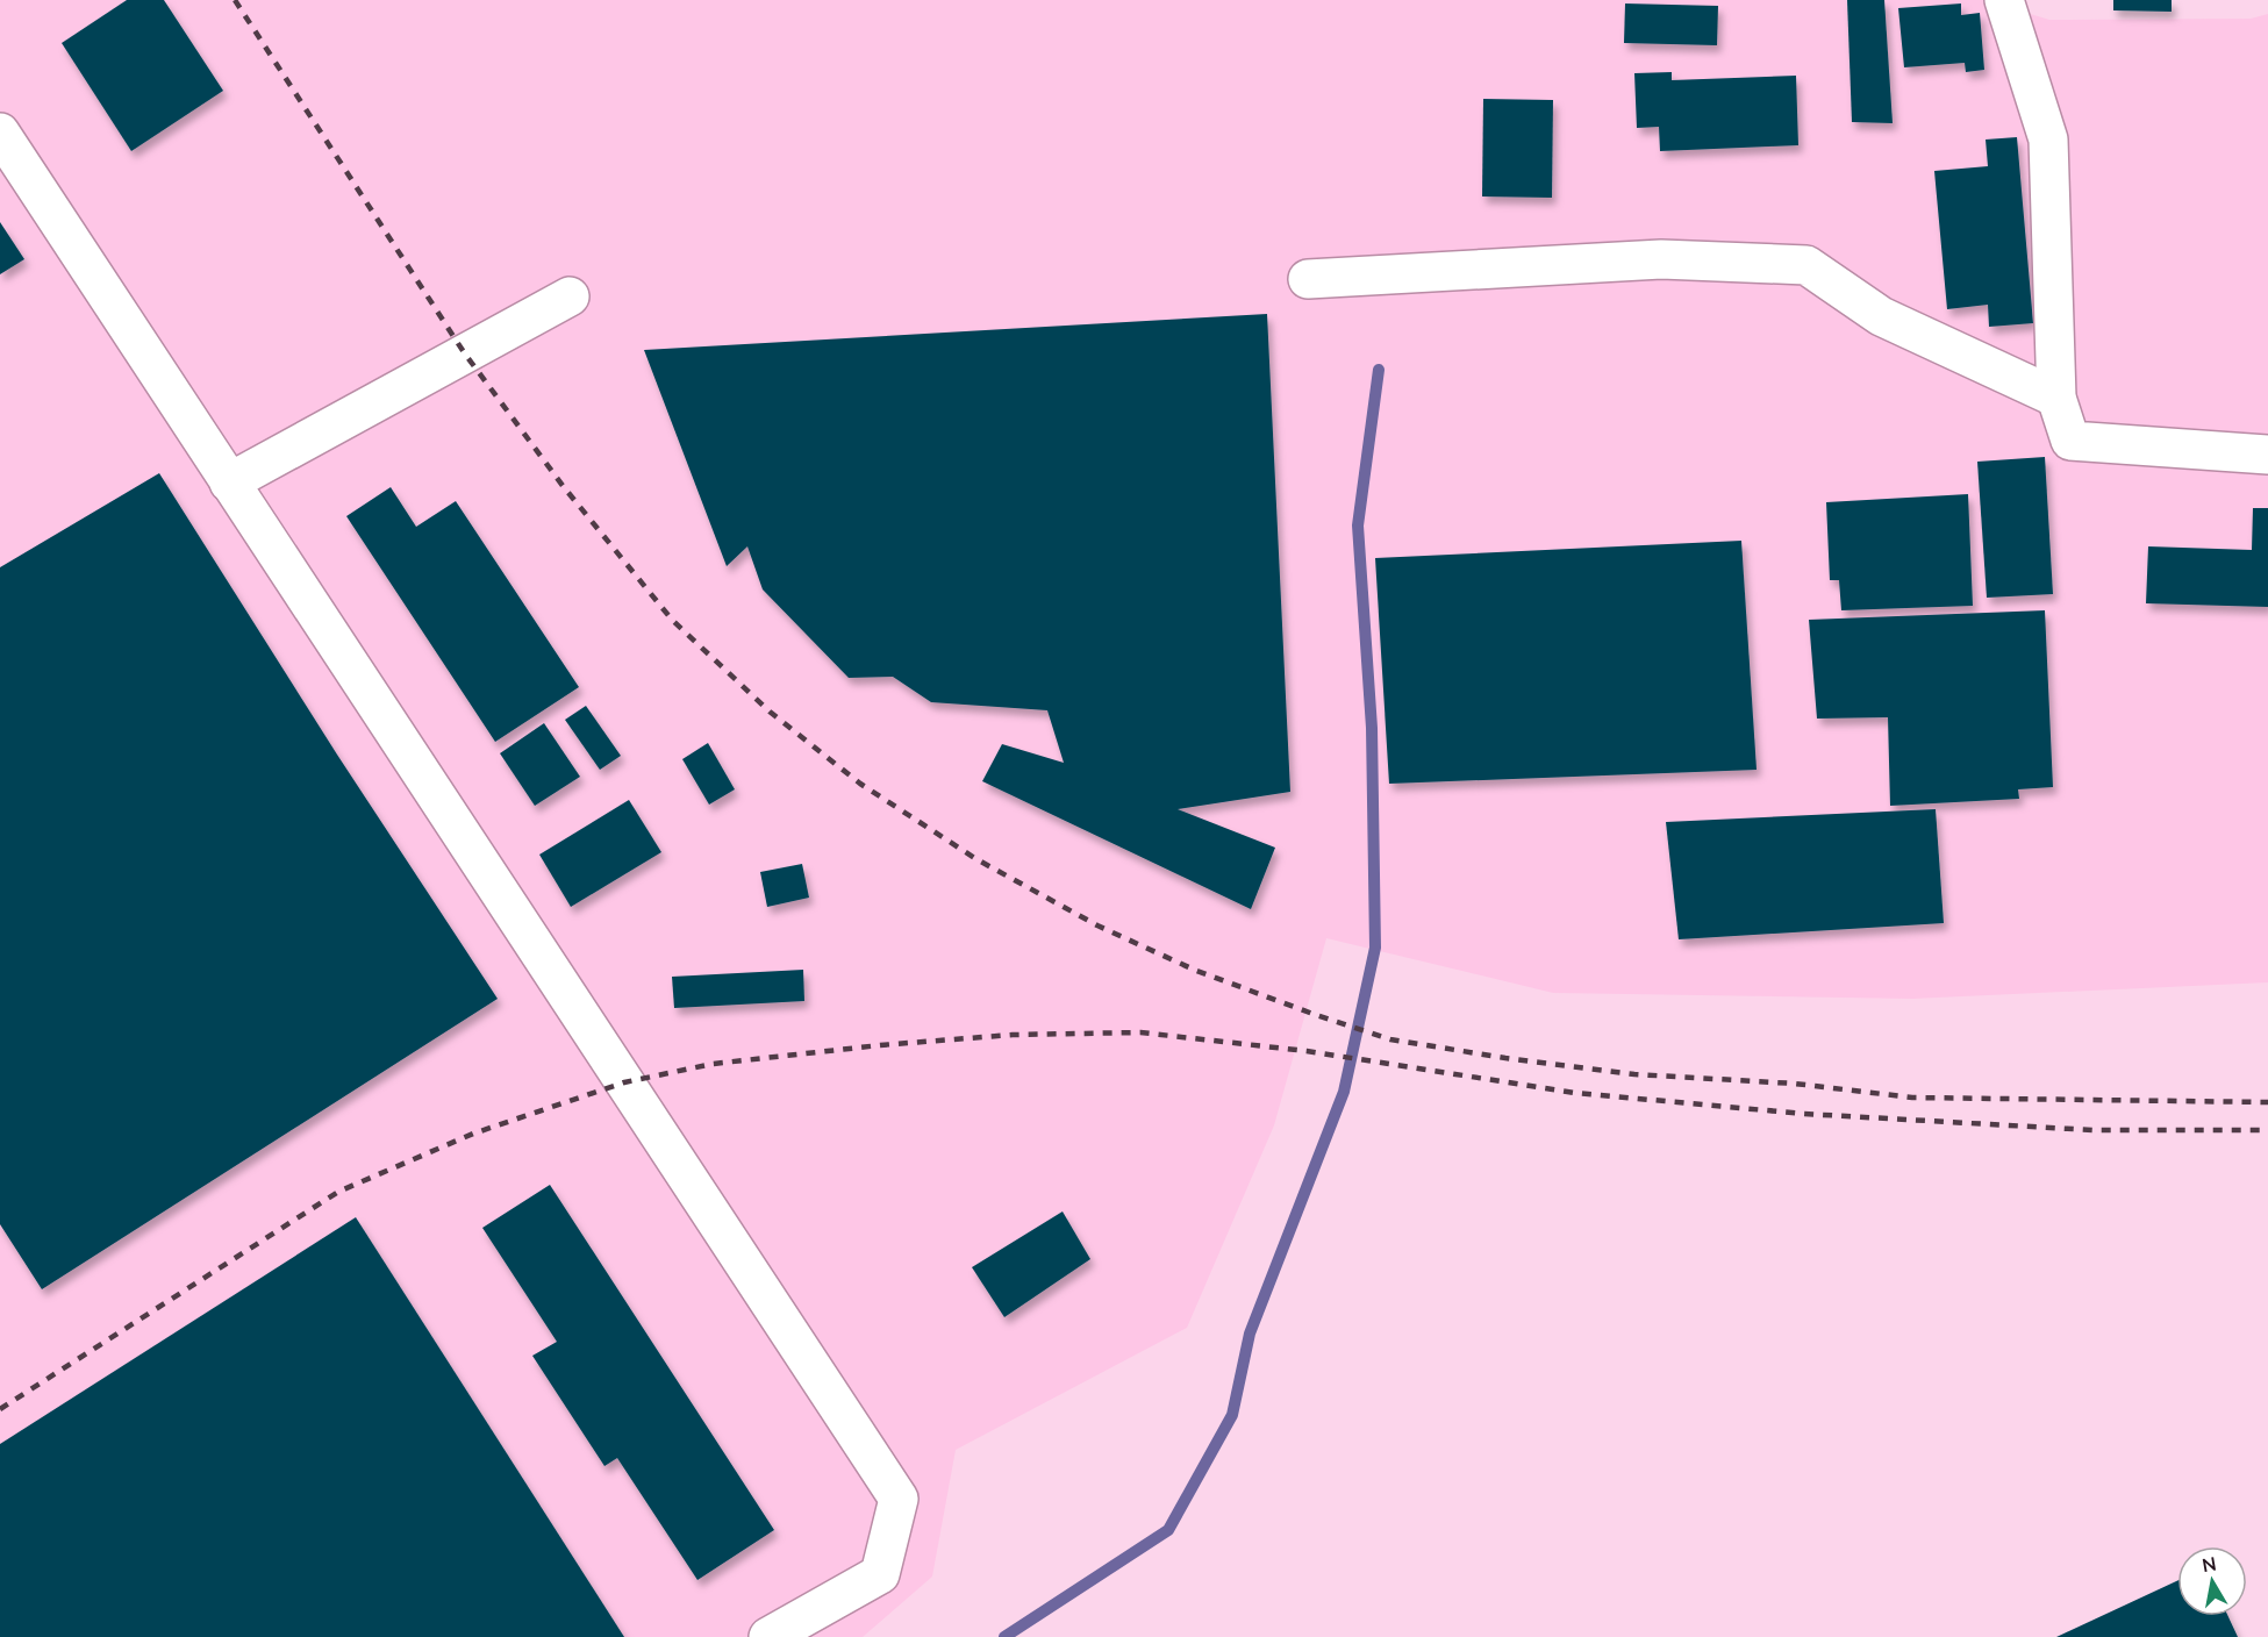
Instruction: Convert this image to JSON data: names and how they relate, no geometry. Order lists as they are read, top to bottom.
{
  "north": "top"
}
